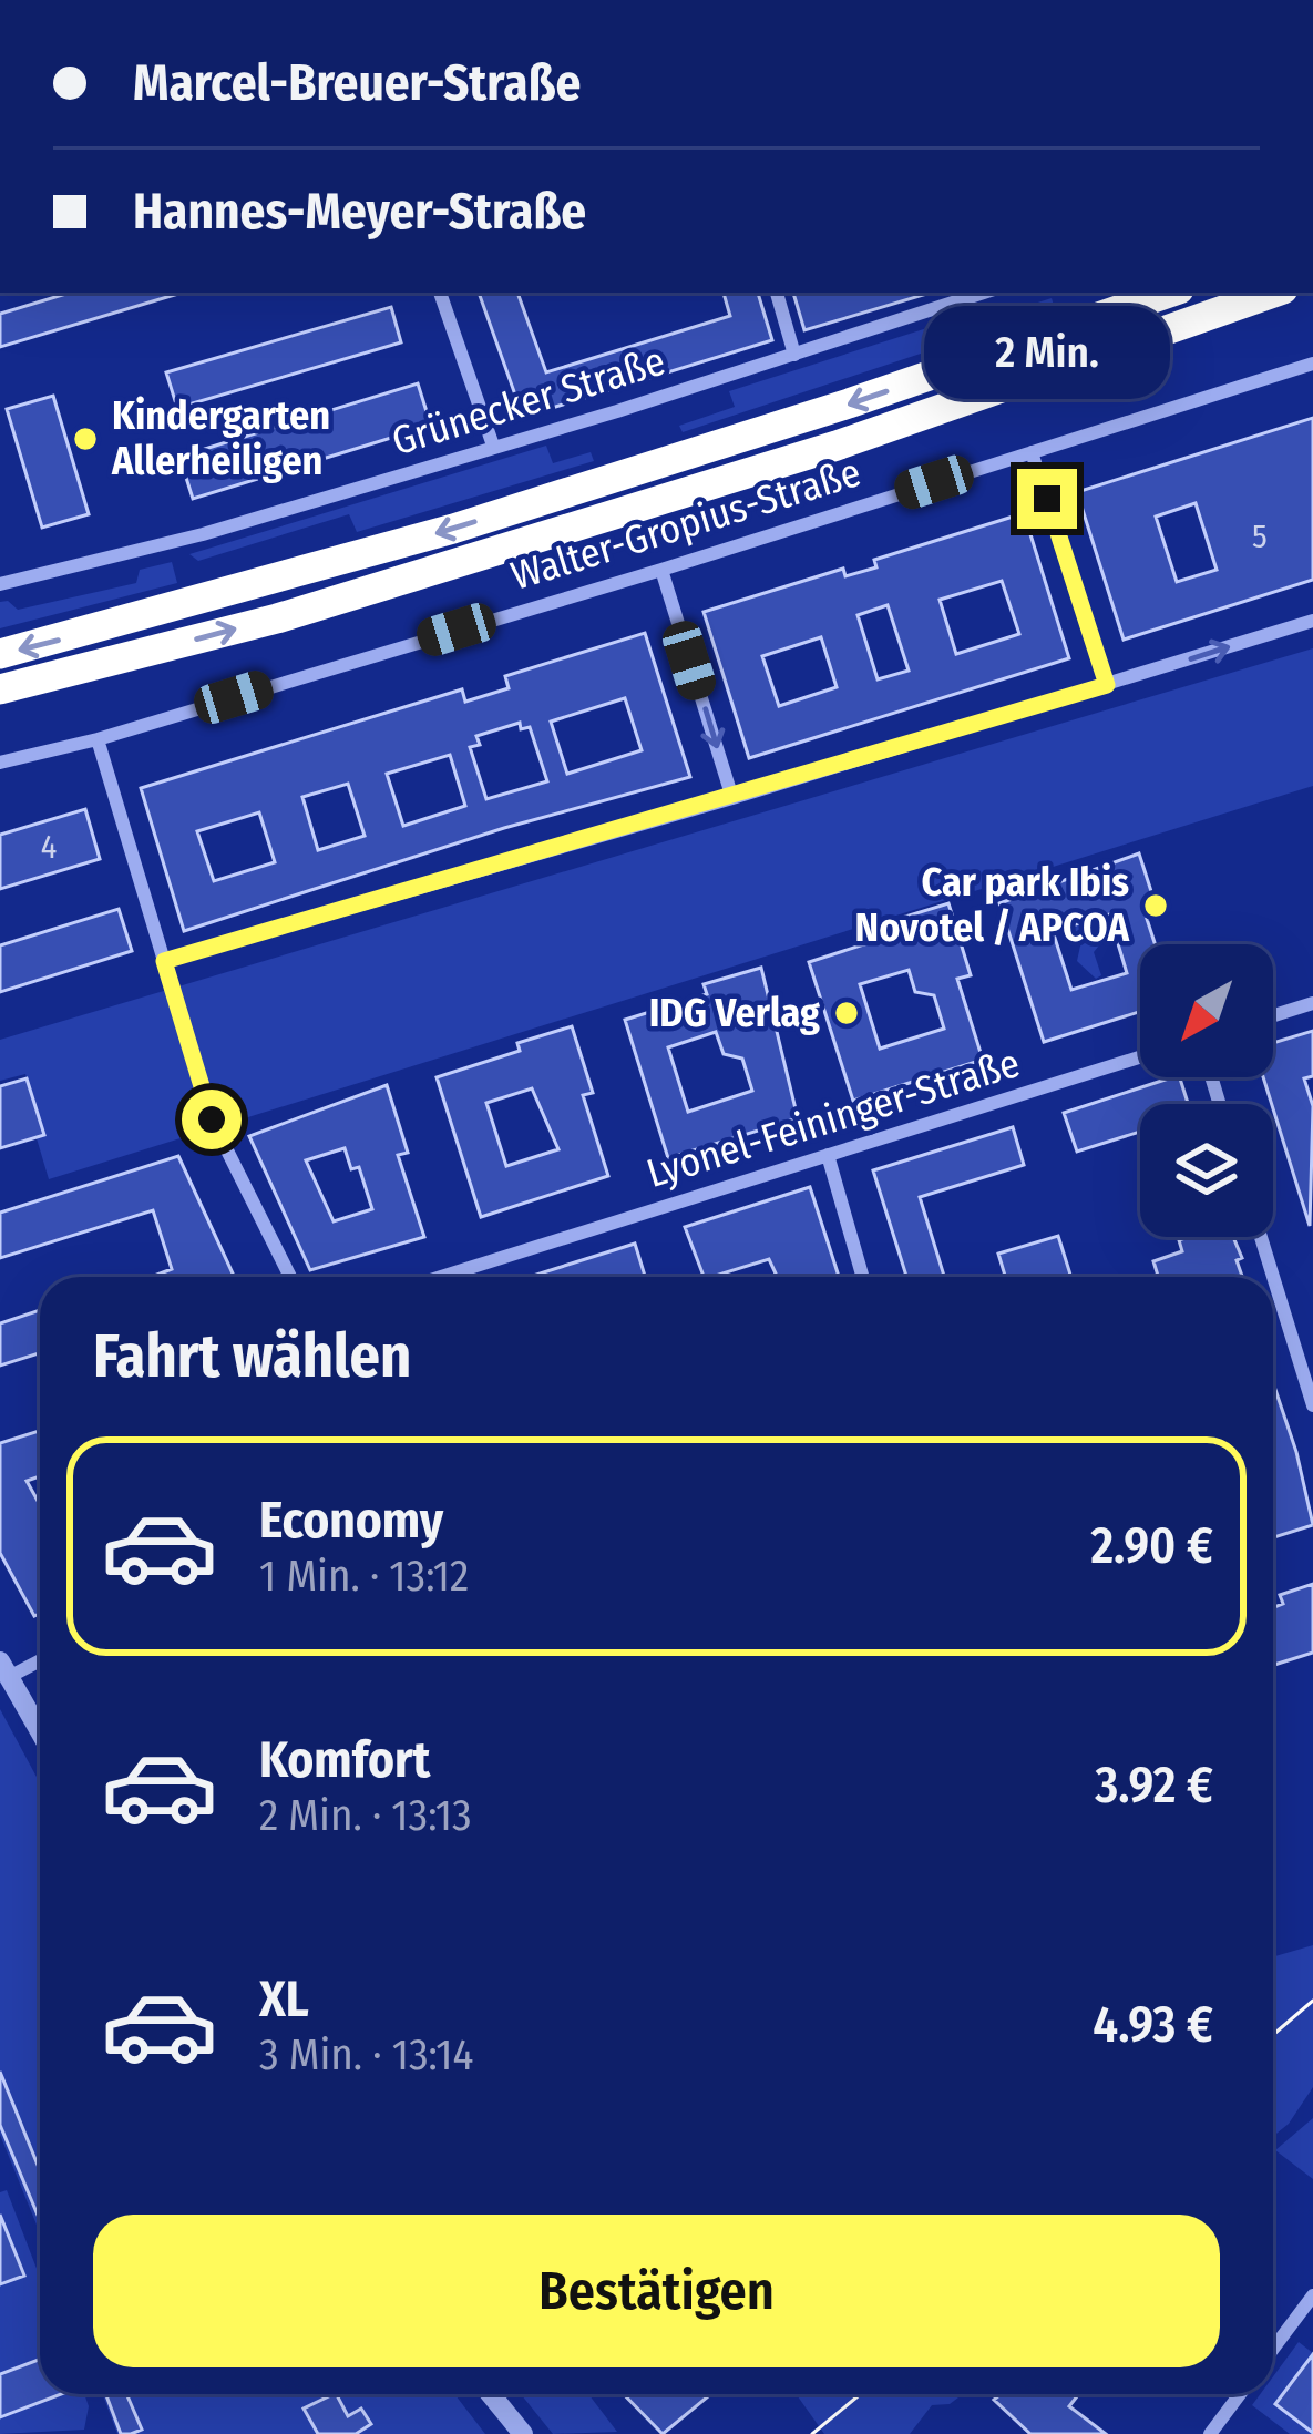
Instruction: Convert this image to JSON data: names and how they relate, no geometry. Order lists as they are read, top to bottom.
{
  "streets": {
    "street": ["Grünecker Straße", "Walter-Gropius-Straße", "Lyonel-Feininger-Straße"]
  },
  "places": ["Kindergarten Allerheiligen", "Car park Ibis Novotel / APCOA", "IDG Verlag"],
  "house_numbers": ["5", "4"],
  "north": "bottom left",
  "page": {
    "banner": ["Marcel-Breuer-Straße", "Hannes-Meyer-Straße"],
    "bubble": "2 Min.",
    "heading": "Fahrt wählen",
    "list": [
      {
        "name": "Economy",
        "note": "1 Min. · 13:12",
        "value": "2.90 €"
      },
      {
        "name": "Komfort",
        "note": "2 Min. · 13:13",
        "value": "3.92 €"
      },
      {
        "name": "XL",
        "note": "3 Min. · 13:14",
        "value": "4.93 €"
      }
    ],
    "buttons": "Bestätigen"
  }
}
